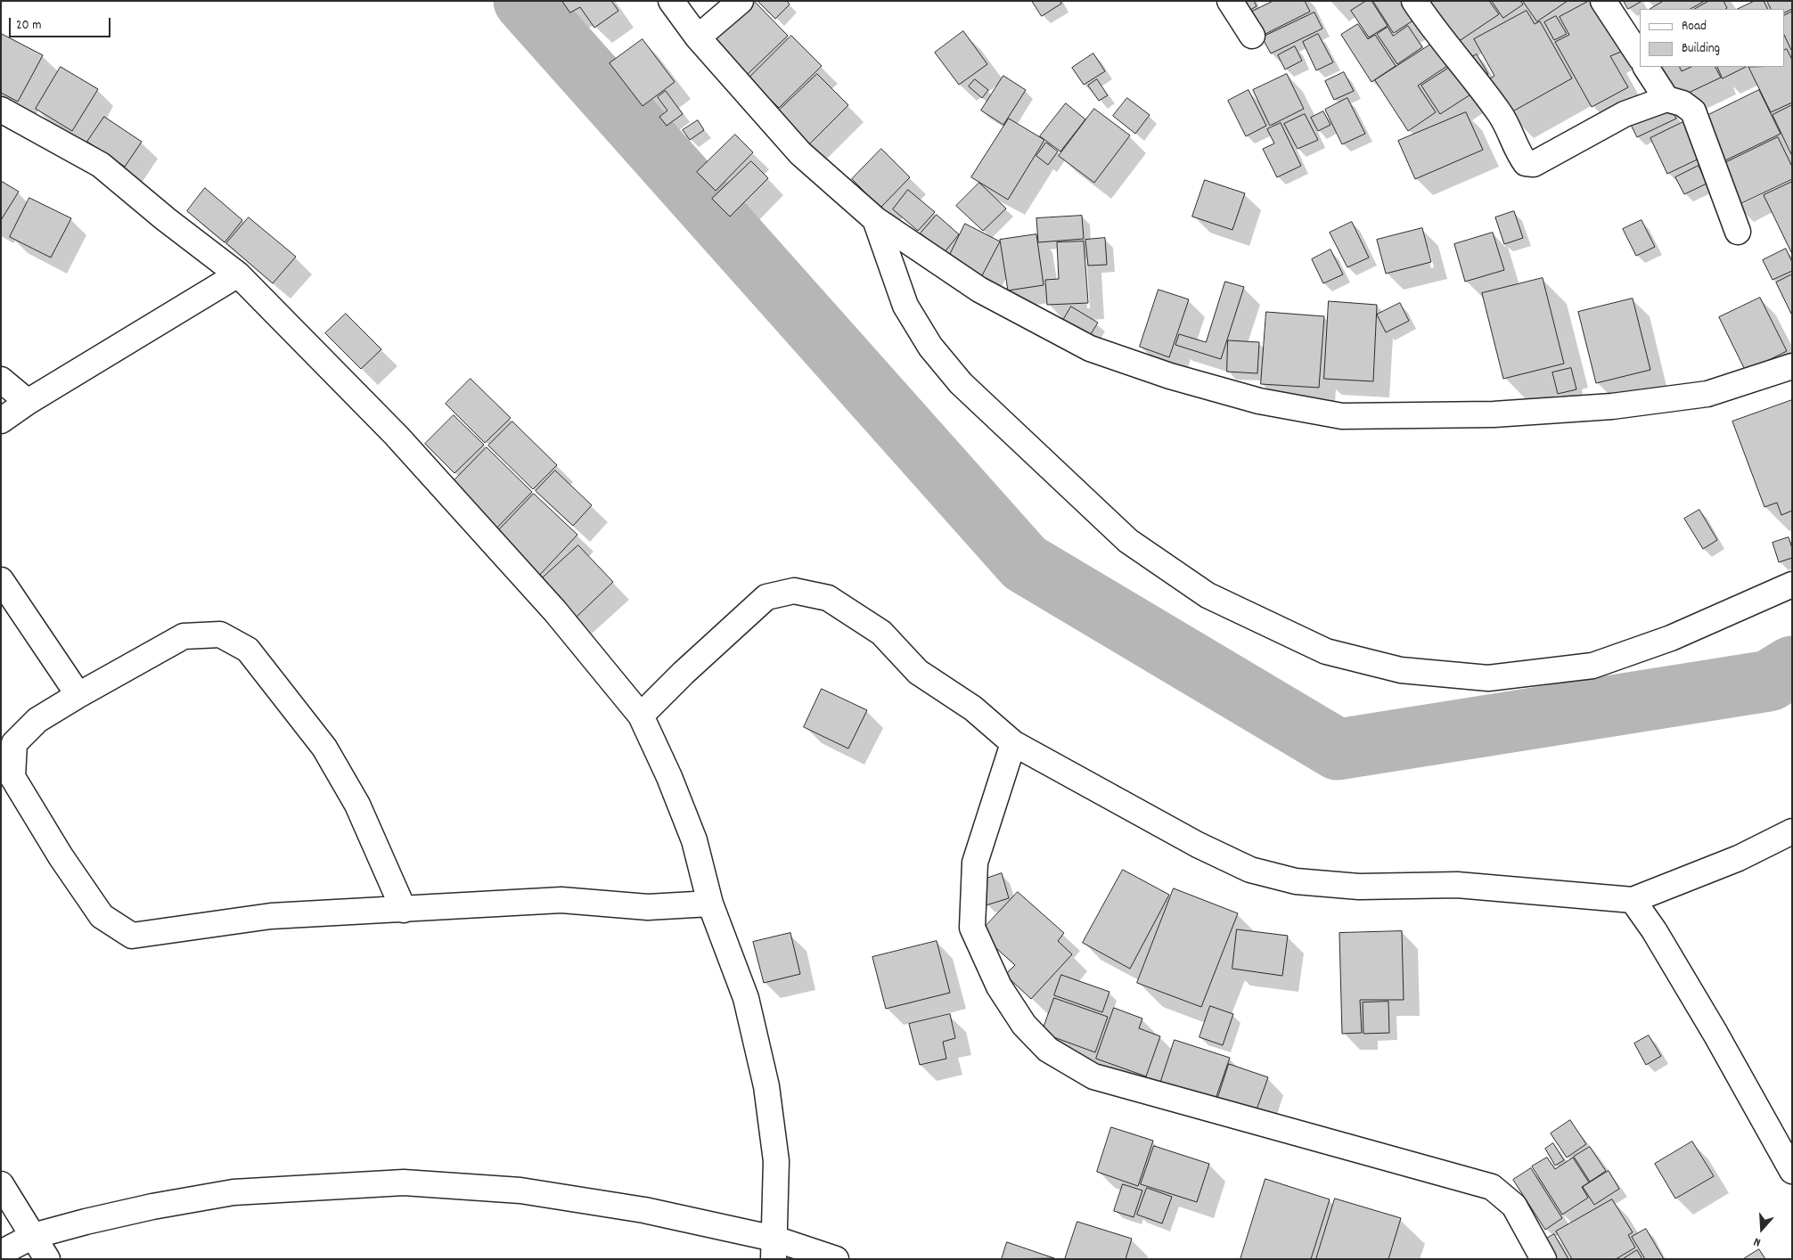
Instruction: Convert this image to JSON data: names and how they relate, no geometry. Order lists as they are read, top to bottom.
{
  "legend": ["Road", "Building"],
  "scale_bar": "20 m",
  "north": "bottom"
}
